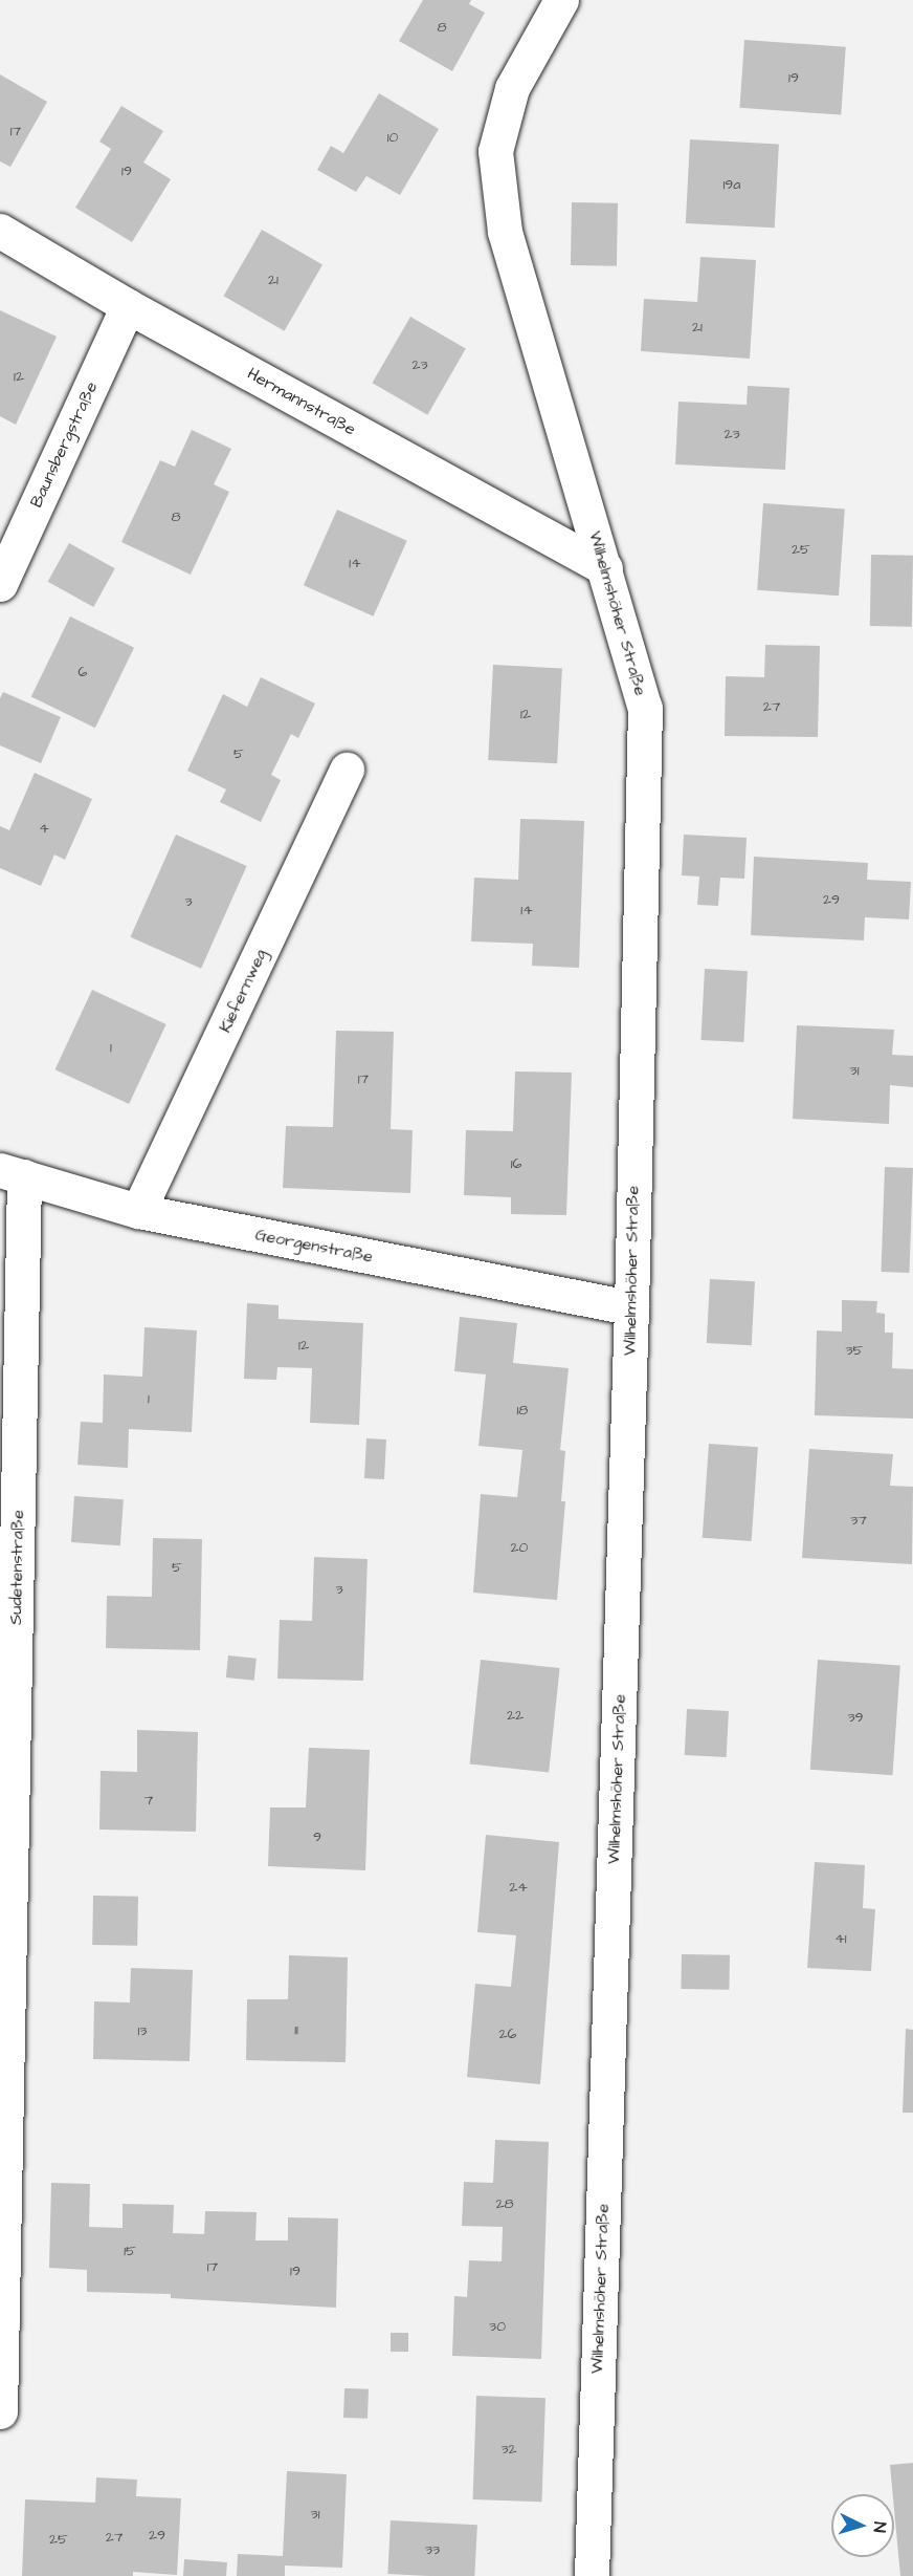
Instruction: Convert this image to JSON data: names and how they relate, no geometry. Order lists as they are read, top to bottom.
{
  "streets": {
    "street": [
      "Hermannstraße",
      "Baunsbergstraße",
      "Wilhelmshöher Straße",
      "Kiefernweg",
      "Georgenstraße",
      "Sudetenstraße"
    ]
  },
  "crossings": [
    ["Hermannstraße", "Baunsbergstraße"],
    ["Hermannstraße", "Wilhelmshöher Straße"],
    ["Wilhelmshöher Straße", "Georgenstraße"],
    ["Kiefernweg", "Georgenstraße"],
    ["Georgenstraße", "Sudetenstraße"]
  ],
  "house_numbers": [
    "8",
    "19",
    "17",
    "10",
    "19",
    "19a",
    "21",
    "21",
    "23",
    "12",
    "23",
    "8",
    "25",
    "14",
    "6",
    "27",
    "12",
    "5",
    "4",
    "29",
    "3",
    "14",
    "1",
    "31",
    "17",
    "16",
    "12",
    "35",
    "1",
    "18",
    "37",
    "20",
    "5",
    "3",
    "22",
    "39",
    "7",
    "9",
    "24",
    "41",
    "11",
    "13",
    "26",
    "28",
    "15",
    "17",
    "19",
    "30",
    "32",
    "31",
    "29",
    "27",
    "25",
    "33"
  ],
  "north": "right"
}
